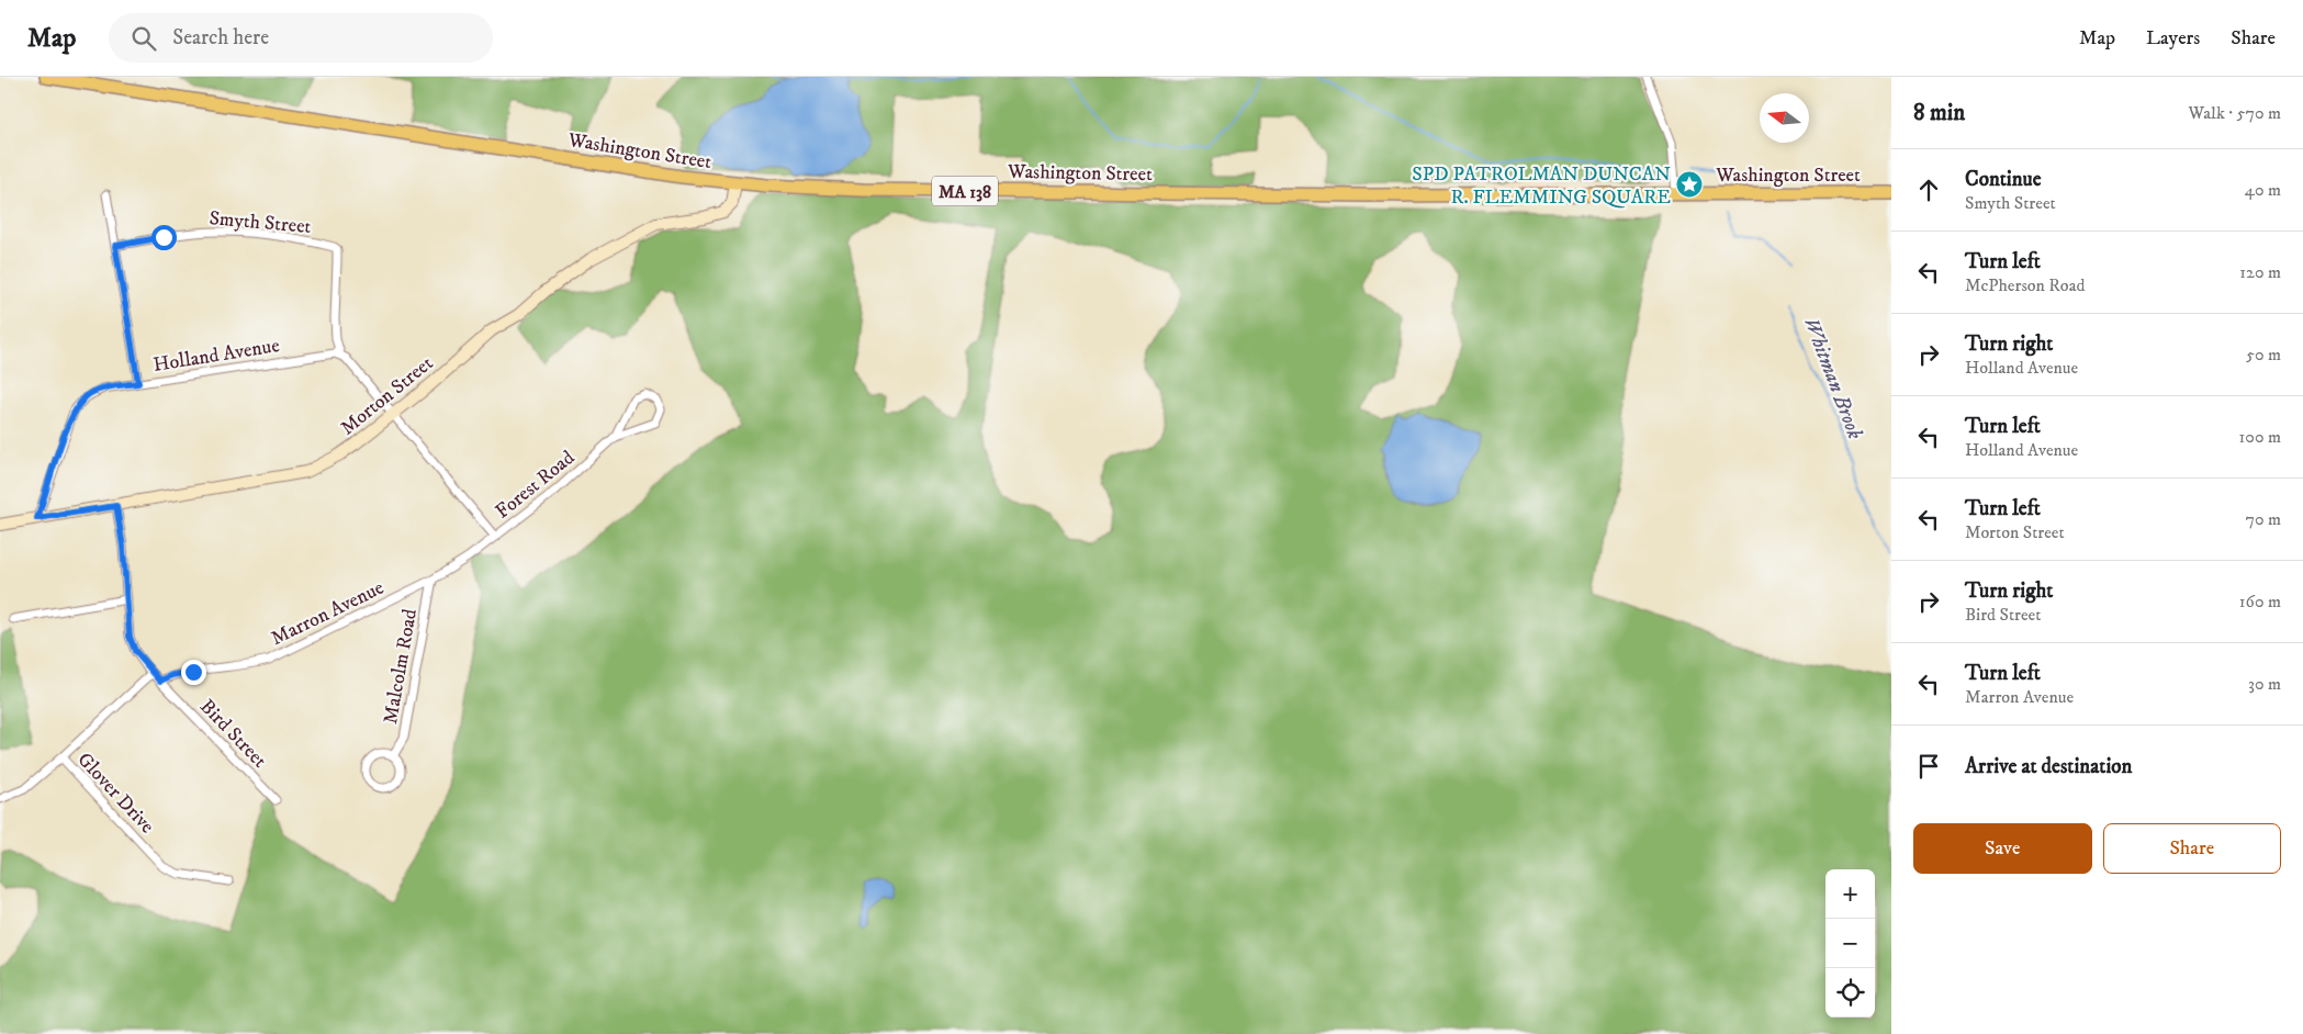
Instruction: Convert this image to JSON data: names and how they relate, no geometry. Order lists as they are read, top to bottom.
{
  "streets": {
    "main road": ["Washington Street", "MA 138"],
    "street": [
      "Smyth Street",
      "Holland Avenue",
      "Morton Street",
      "Forest Road",
      "Marron Avenue",
      "Malcolm Road",
      "Bird Street",
      "Glover Drive"
    ]
  },
  "crossings": [
    ["Washington Street", "Morton Street"],
    ["Smyth Street", "Holland Avenue"],
    ["Holland Avenue", "Morton Street"],
    ["Morton Street", "Forest Road"],
    ["Morton Street", "Bird Street"],
    ["Forest Road", "Marron Avenue"],
    ["Marron Avenue", "Malcolm Road"],
    ["Marron Avenue", "Bird Street"],
    ["Bird Street", "Glover Drive"]
  ],
  "water": ["Whitman Brook"],
  "places": {
    "place": ["SPD PATROLMAN DUNCAN R. FLEMMING SQUARE"]
  },
  "north": "left",
  "page": {
    "header": "Map",
    "search": "Search here",
    "nav": ["Map", "Layers", "Share"],
    "heading": ["8 min", "Walk · 570 m"],
    "list": [
      ["Continue", "Smyth Street", "40 m"],
      ["Turn left", "McPherson Road", "120 m"],
      ["Turn right", "Holland Avenue", "50 m"],
      ["Turn left", "Holland Avenue", "100 m"],
      ["Turn left", "Morton Street", "70 m"],
      ["Turn right", "Bird Street", "160 m"],
      ["Turn left", "Marron Avenue", "30 m"],
      "Arrive at destination"
    ],
    "buttons": ["Save", "Share"],
    "map_buttons": ["+", "−"]
  }
}
